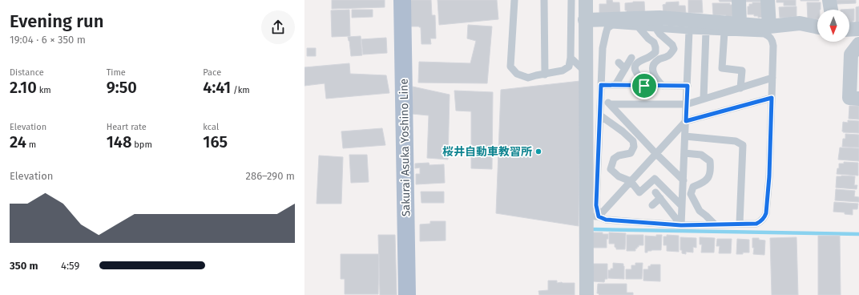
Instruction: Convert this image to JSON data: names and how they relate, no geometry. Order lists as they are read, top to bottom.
{
  "streets": {
    "main road": ["Sakurai Asuka Yoshino Line"]
  },
  "places": ["桜井自動車教習所"],
  "north": "bottom",
  "page": {
    "heading": ["Evening run", "19:04 · 6 × 350 m"],
    "stats": [
      ["Distance", "2.10 km"],
      ["Time", "9:50"],
      ["Pace", "4:41 /km"],
      ["Elevation", "24 m"],
      ["Heart rate", "148 bpm"],
      ["kcal", "165"]
    ],
    "chart": ["Elevation", "286–290 m"],
    "list": [
      {
        "name": "350 m",
        "note": "4:59"
      }
    ]
  }
}
